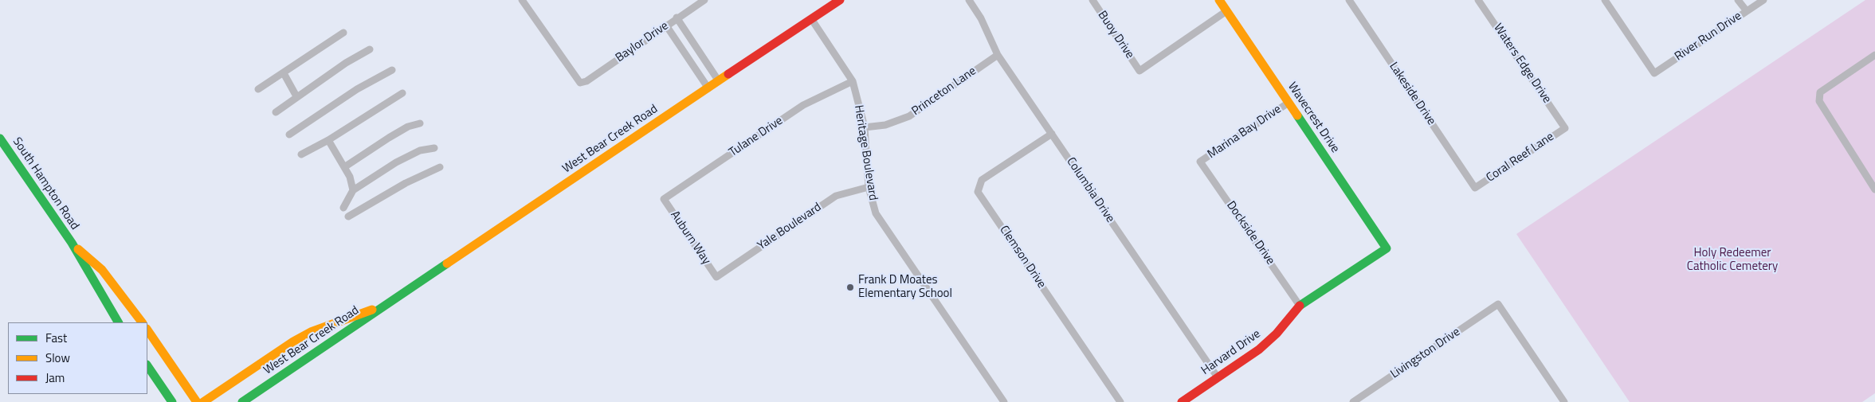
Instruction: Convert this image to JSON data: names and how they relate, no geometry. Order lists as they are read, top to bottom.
{
  "streets": {
    "main road": [
      "Wavecrest Drive",
      "West Bear Creek Road",
      "South Hampton Road",
      "Harvard Drive"
    ],
    "street": [
      "Buoy Drive",
      "River Run Drive",
      "Baylor Drive",
      "Waters Edge Drive",
      "Princeton Lane",
      "Lakeside Drive",
      "Marina Bay Drive",
      "Tulane Drive",
      "Heritage Boulevard",
      "Coral Reef Lane",
      "Columbia Drive",
      "Yale Boulevard",
      "Dockside Drive",
      "Auburn Way",
      "Clemson Drive",
      "Livingston Drive"
    ]
  },
  "crossings": [
    ["Buoy Drive", "Wavecrest Drive"],
    ["Waters Edge Drive", "Coral Reef Lane"],
    ["Princeton Lane", "Heritage Boulevard"],
    ["Princeton Lane", "Columbia Drive"],
    ["Lakeside Drive", "Coral Reef Lane"],
    ["Wavecrest Drive", "Marina Bay Drive"],
    ["Wavecrest Drive", "Harvard Drive"],
    ["Marina Bay Drive", "Dockside Drive"],
    ["Tulane Drive", "Heritage Boulevard"],
    ["Tulane Drive", "Auburn Way"],
    ["West Bear Creek Road", "Heritage Boulevard"],
    ["Heritage Boulevard", "Yale Boulevard"],
    ["Columbia Drive", "Clemson Drive"],
    ["Columbia Drive", "Harvard Drive"],
    ["Yale Boulevard", "Auburn Way"],
    ["Dockside Drive", "Harvard Drive"]
  ],
  "parks": ["Holy Redeemer Catholic Cemetery"],
  "places": ["Frank D Moates Elementary School"],
  "legend": ["Fast", "Slow", "Jam"]
}
